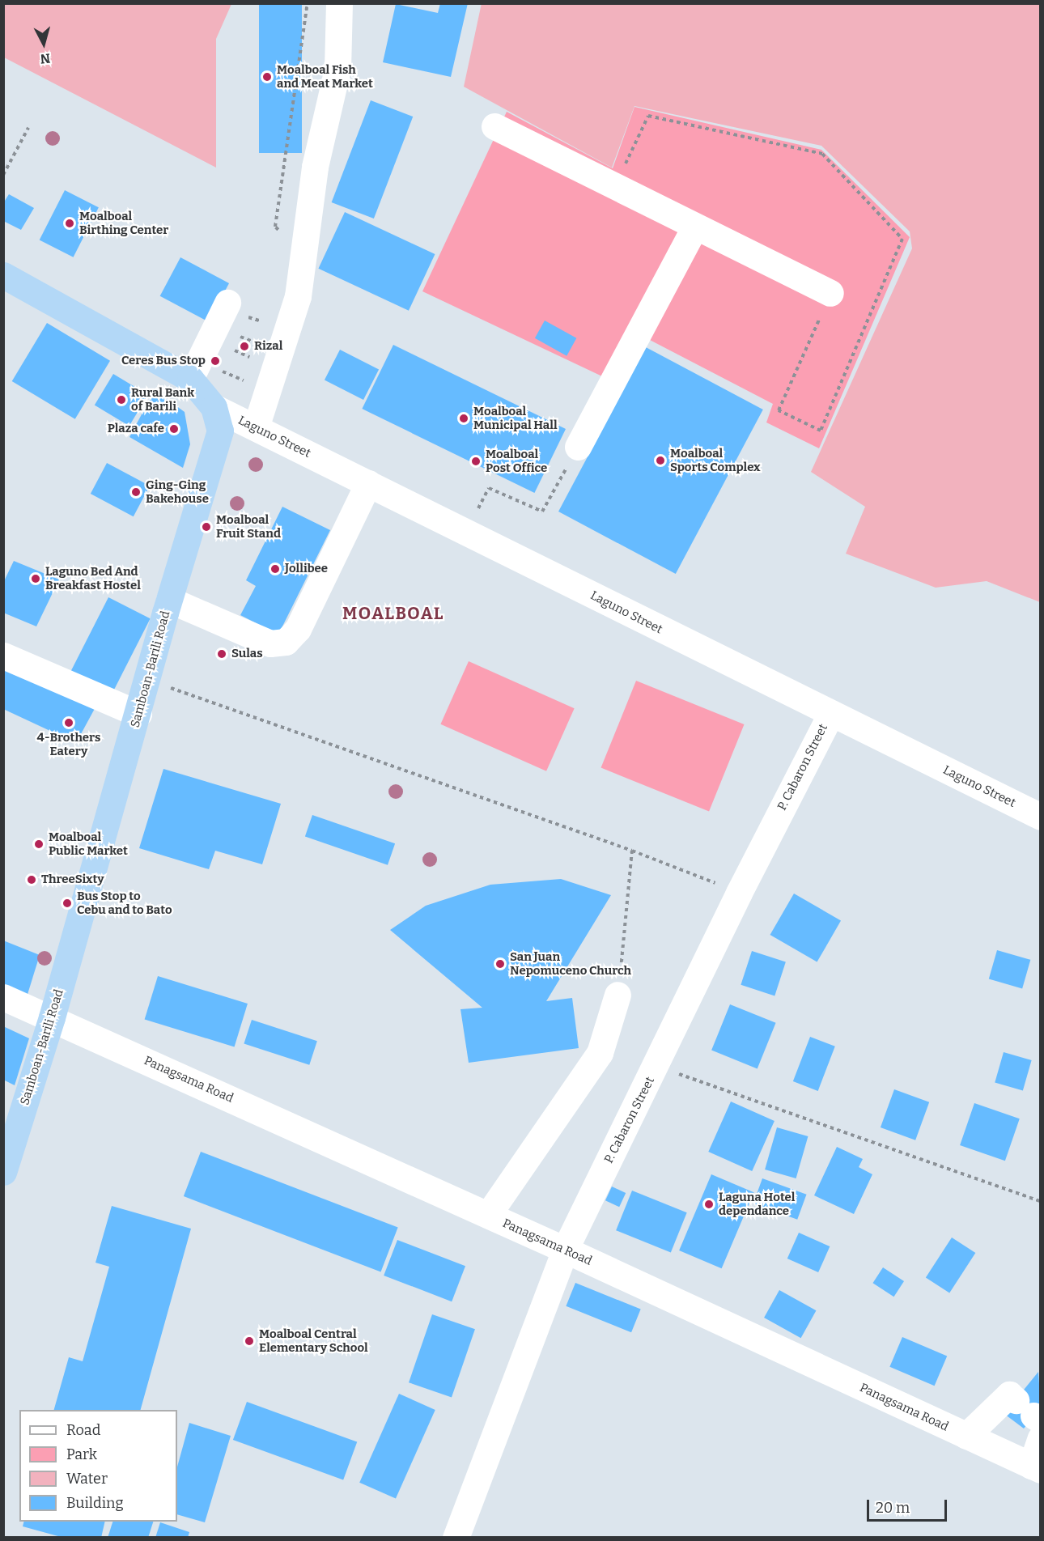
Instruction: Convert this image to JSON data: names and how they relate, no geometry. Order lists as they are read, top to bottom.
{
  "streets": {
    "highway": ["Samboan-Barili Road"],
    "street": ["Laguno Street", "P. Cabaron Street", "Panagsama Road"]
  },
  "crossings": [
    ["Laguno Street", "Samboan-Barili Road"],
    ["Laguno Street", "P. Cabaron Street"],
    ["Samboan-Barili Road", "Panagsama Road"],
    ["P. Cabaron Street", "Panagsama Road"]
  ],
  "districts": ["MOALBOAL"],
  "places": [
    "Moalboal Fish and Meat Market",
    "Moalboal Birthing Center",
    "Rizal",
    "Ceres Bus Stop",
    "Rural Bank of Barili",
    "Moalboal Municipal Hall",
    "Plaza cafe",
    "Moalboal Sports Complex",
    "Moalboal Post Office",
    "Ging-Ging Bakehouse",
    "Moalboal Fruit Stand",
    "Jollibee",
    "Laguno Bed And Breakfast Hostel",
    "Sulas",
    "4-Brothers Eatery",
    "Moalboal Public Market",
    "ThreeSixty",
    "Bus Stop to Cebu and to Bato",
    "San Juan Nepomuceno Church",
    "Laguna Hotel dependance",
    "Moalboal Central Elementary School"
  ],
  "legend": [
    "Road",
    "Park",
    "Water",
    "Building"
  ],
  "scale_bar": "20 m",
  "north": "bottom"
}
